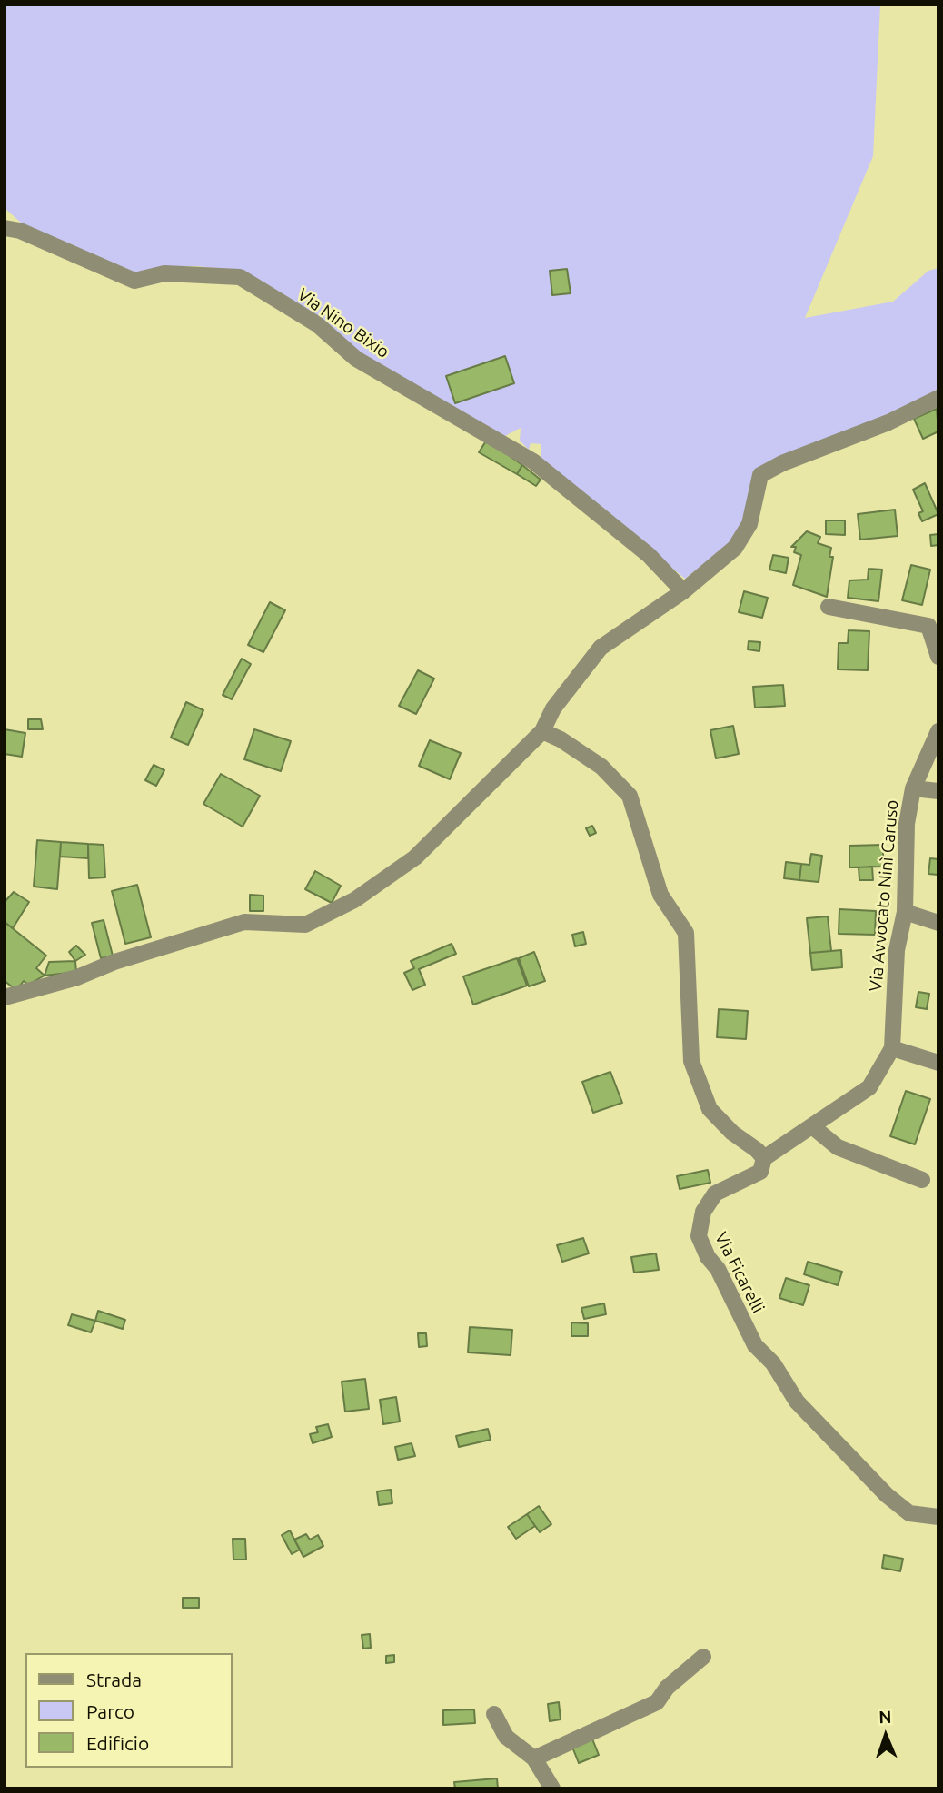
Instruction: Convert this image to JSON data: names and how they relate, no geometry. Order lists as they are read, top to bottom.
{
  "streets": {
    "street": ["Via Nino Bixio", "Via Avvocato Ninì Caruso", "Via Ficarelli"]
  },
  "crossings": [
    ["Via Avvocato Ninì Caruso", "Via Ficarelli"]
  ],
  "legend": ["Strada", "Parco", "Edificio"],
  "north": "top"
}
